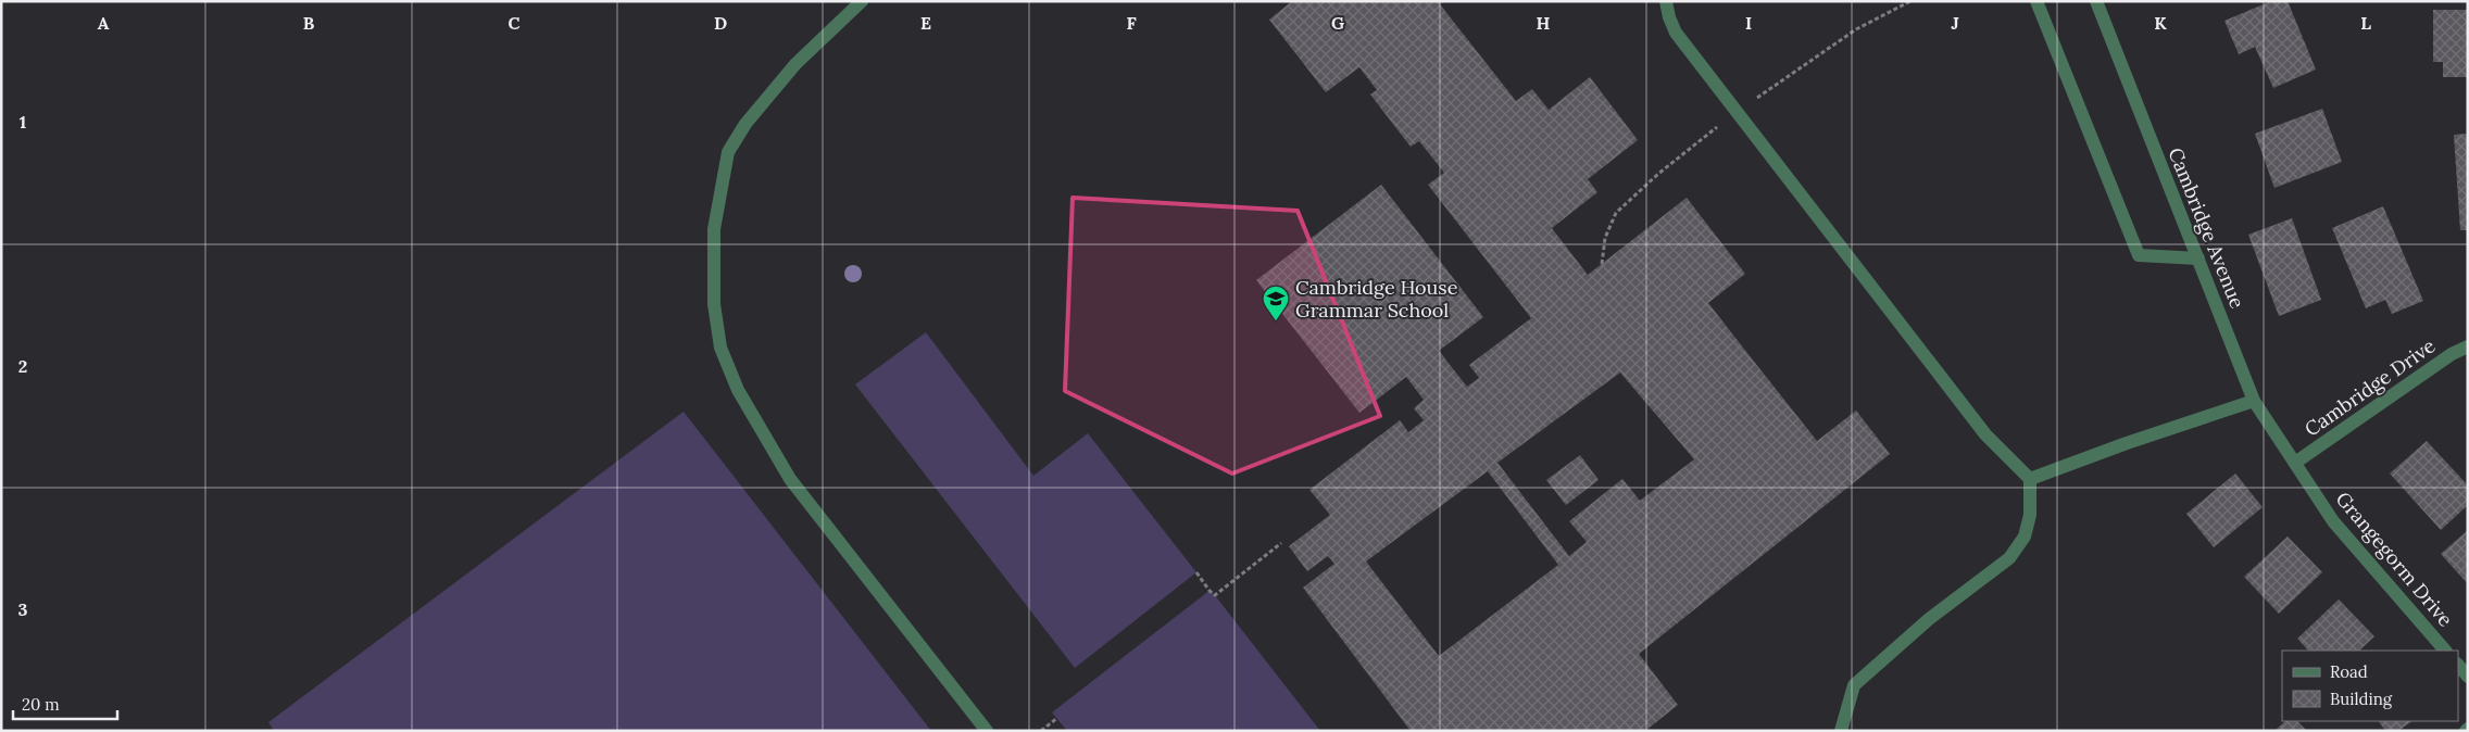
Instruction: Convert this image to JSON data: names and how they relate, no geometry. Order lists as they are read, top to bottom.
{
  "streets": {
    "street": ["Cambridge Avenue", "Cambridge Drive", "Grangegorm Drive"]
  },
  "crossings": [
    ["Cambridge Avenue", "Cambridge Drive"],
    ["Cambridge Avenue", "Grangegorm Drive"],
    ["Cambridge Drive", "Grangegorm Drive"]
  ],
  "places": {
    "school or university": ["Cambridge House Grammar School"]
  },
  "legend": ["Road", "Building"],
  "scale_bar": "20 m",
  "grid": {
    "columns": [
      "A",
      "B",
      "C",
      "D",
      "E",
      "F",
      "G",
      "H",
      "I",
      "J",
      "K",
      "L"
    ],
    "rows": ["1", "2", "3"]
  }
}
